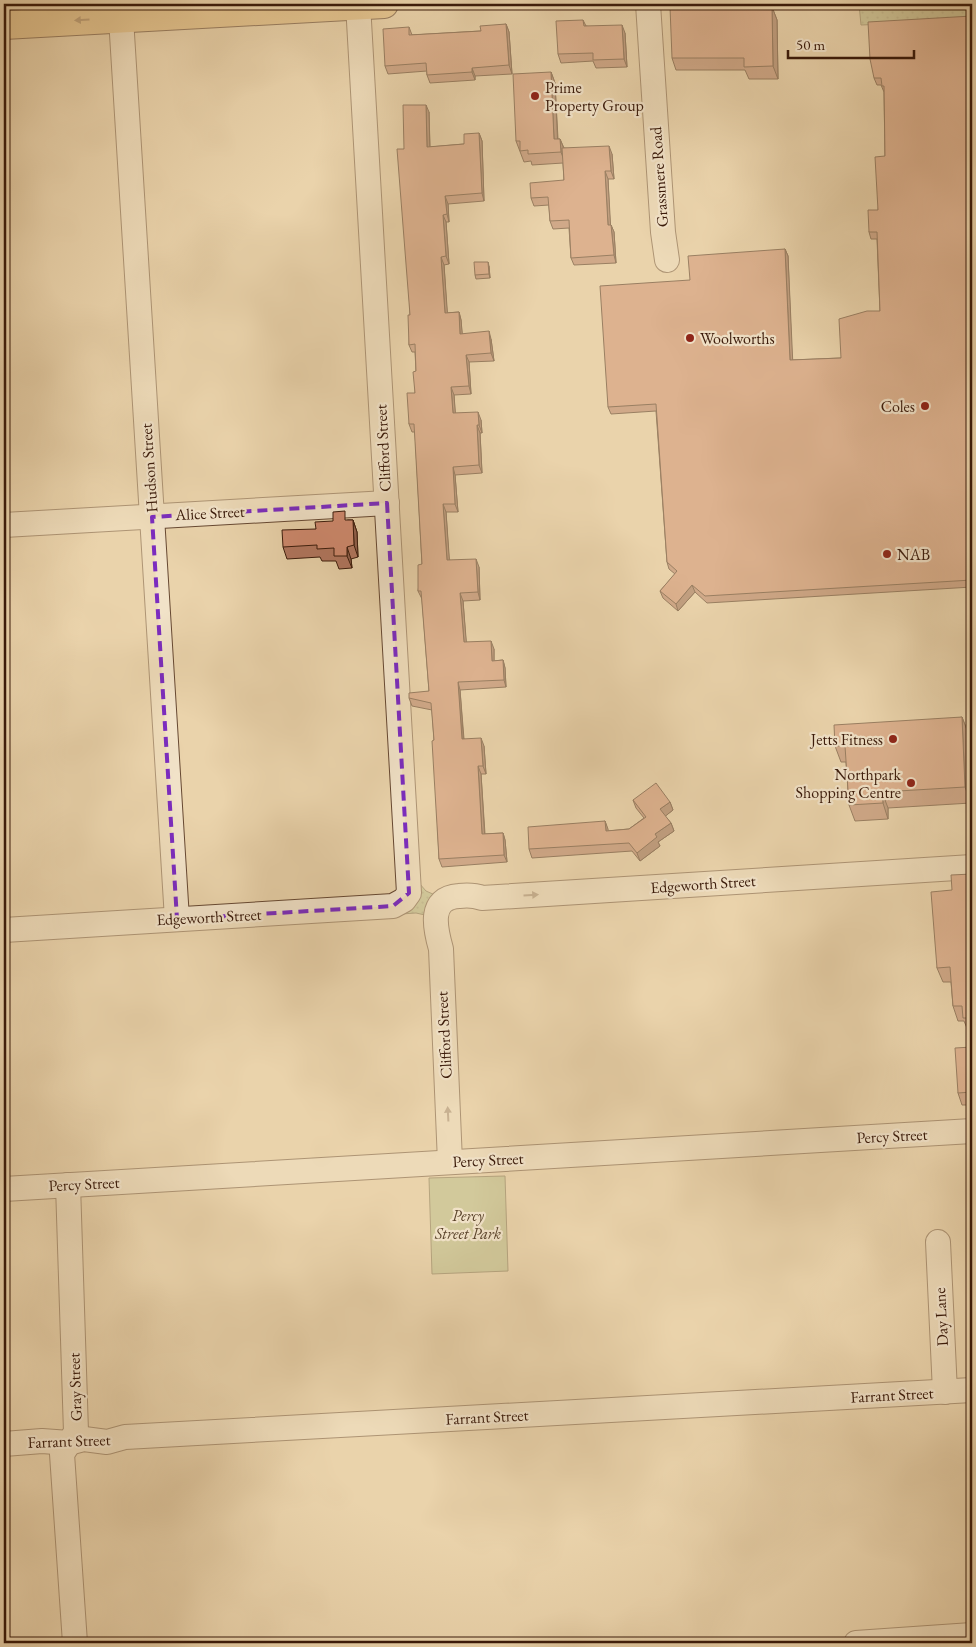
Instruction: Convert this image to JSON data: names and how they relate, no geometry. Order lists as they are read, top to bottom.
{
  "streets": {
    "street": [
      "Grassmere Road",
      "Clifford Street",
      "Hudson Street",
      "Alice Street",
      "Edgeworth Street",
      "Percy Street",
      "Day Lane",
      "Gray Street",
      "Farrant Street"
    ]
  },
  "crossings": [
    ["Clifford Street", "Alice Street"],
    ["Clifford Street", "Edgeworth Street"],
    ["Clifford Street", "Percy Street"],
    ["Hudson Street", "Alice Street"],
    ["Hudson Street", "Edgeworth Street"],
    ["Percy Street", "Gray Street"],
    ["Day Lane", "Farrant Street"],
    ["Gray Street", "Farrant Street"]
  ],
  "one_way": ["Edgeworth Street"],
  "parks": ["Percy Street Park"],
  "places": [
    "Prime Property Group",
    "Woolworths",
    "Coles",
    "NAB",
    "Jetts Fitness",
    "Northpark Shopping Centre"
  ],
  "scale_bar": "50 m"
}
